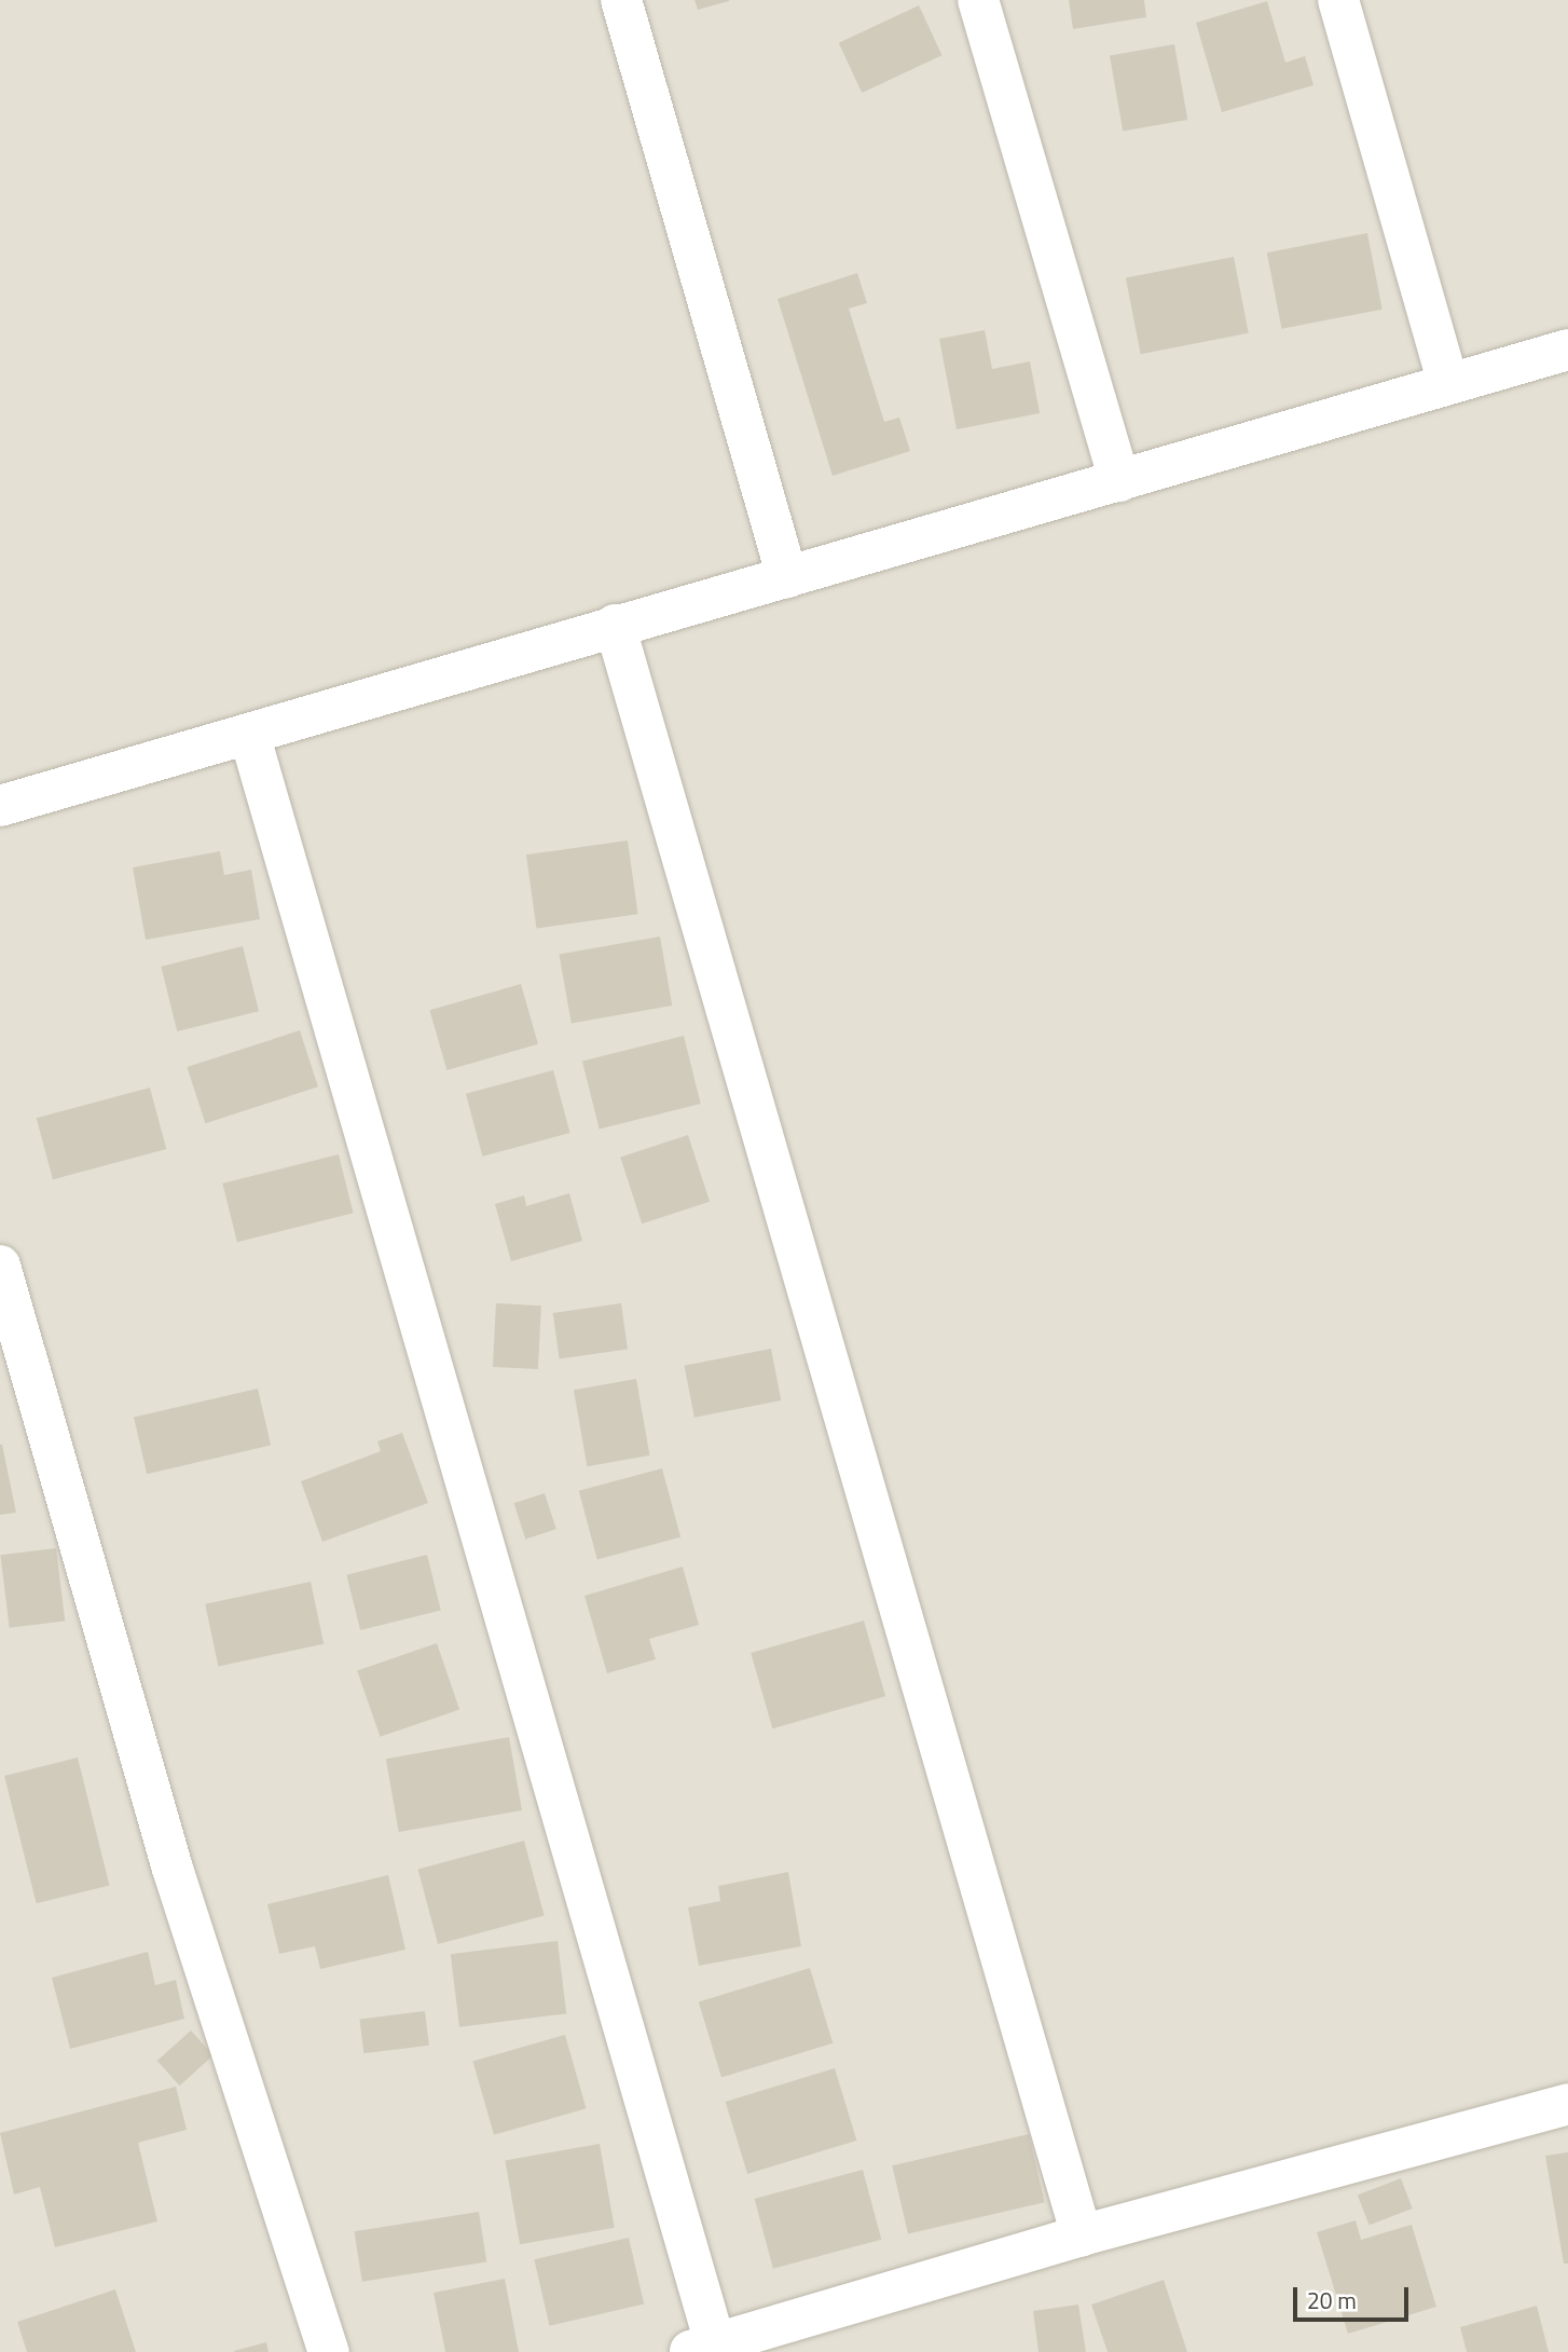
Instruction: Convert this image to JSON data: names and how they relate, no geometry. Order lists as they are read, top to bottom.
{
  "scale_bar": "20 m"
}
